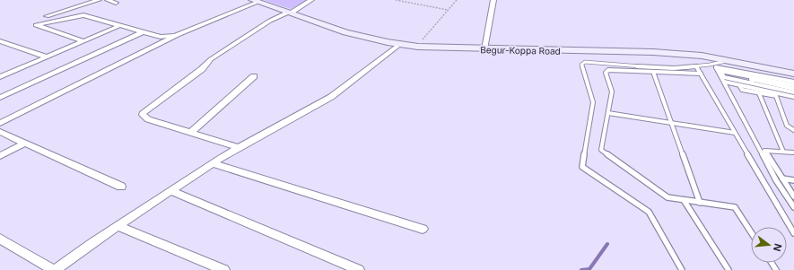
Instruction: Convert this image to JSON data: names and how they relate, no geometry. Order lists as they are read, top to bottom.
{
  "streets": {
    "main road": ["Begur-Koppa Road"]
  },
  "north": "right"
}
